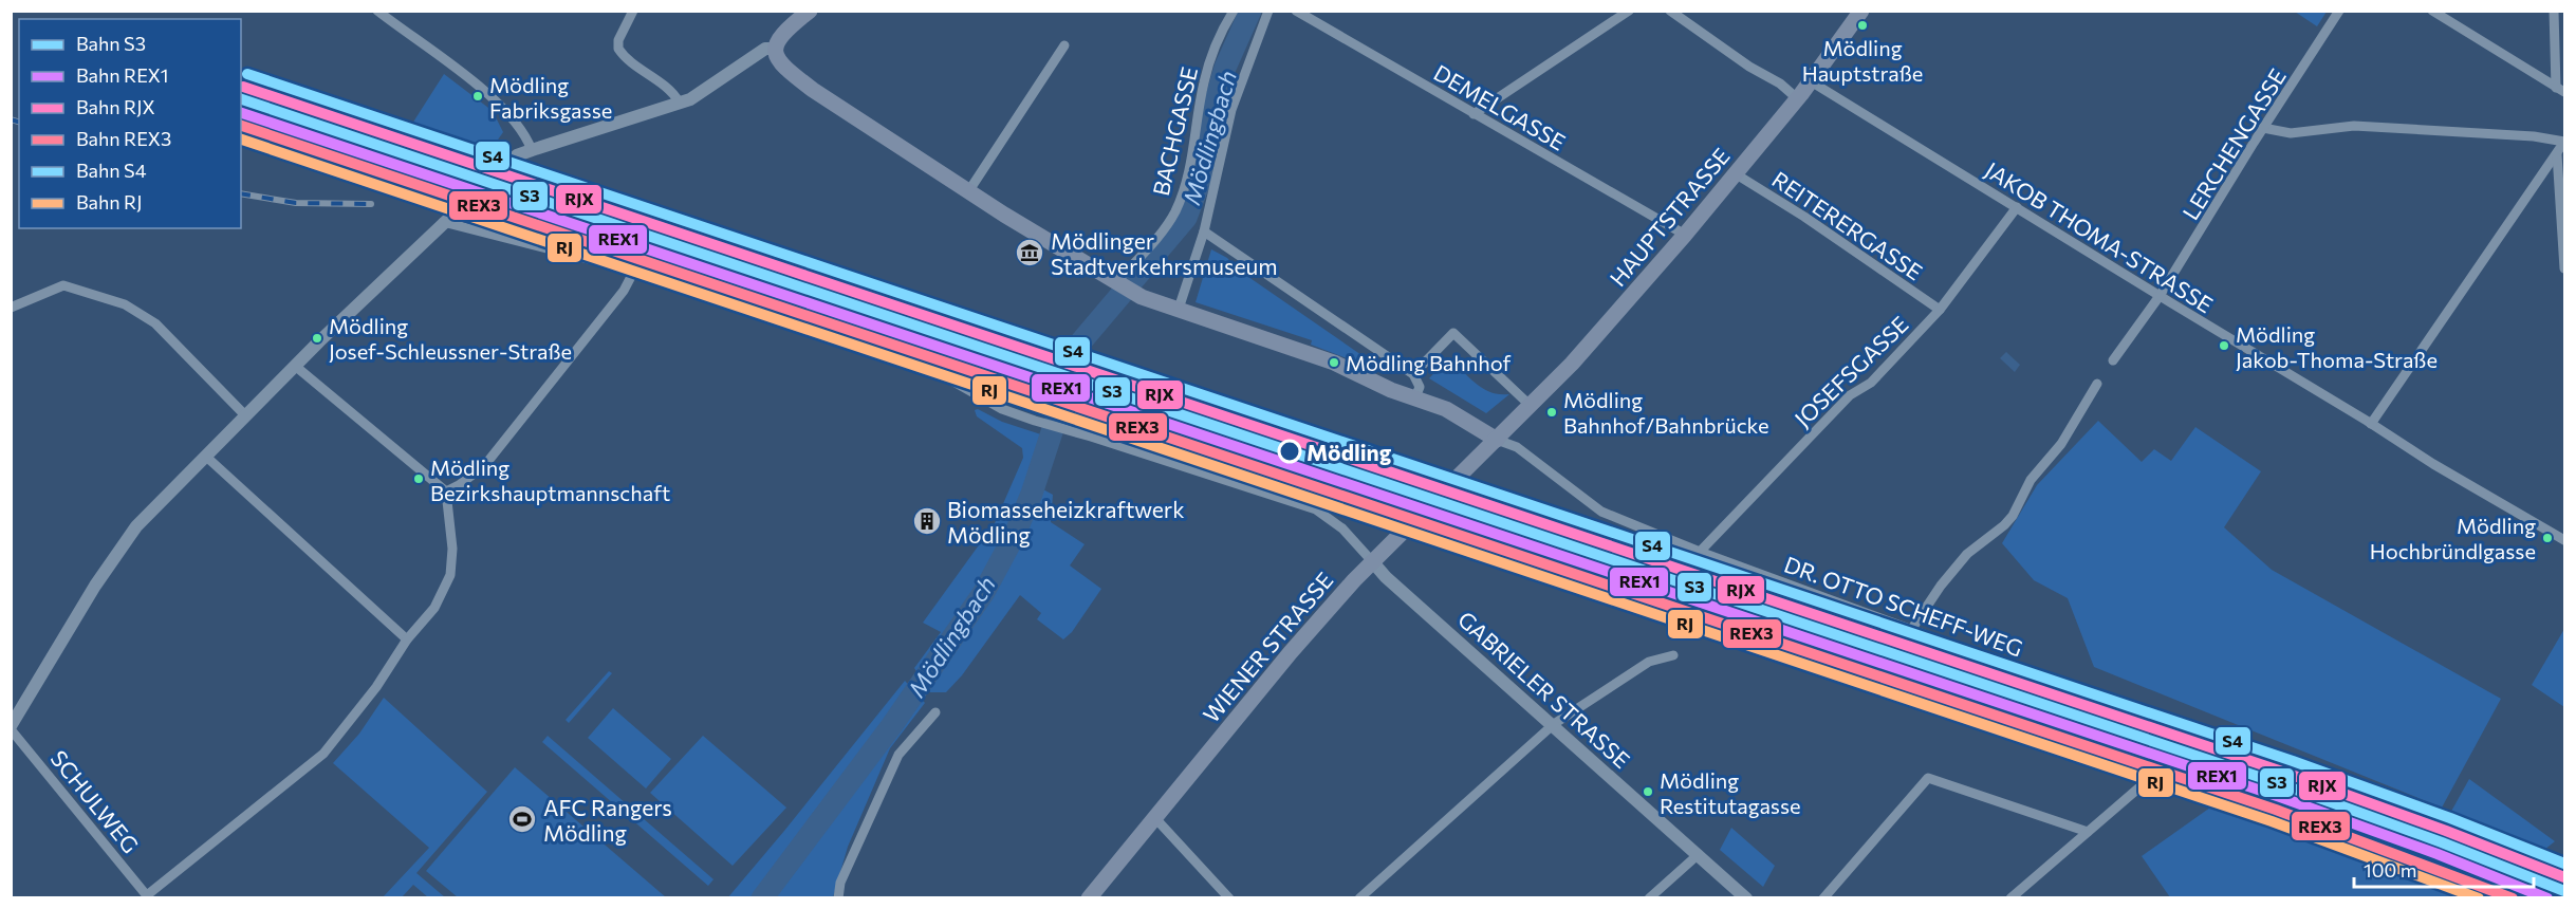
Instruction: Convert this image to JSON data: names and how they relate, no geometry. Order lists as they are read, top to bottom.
{
  "streets": {
    "main road": ["HAUPTSTRASSE", "WIENER STRASSE"],
    "street": [
      "DEMELGASSE",
      "BACHGASSE",
      "LERCHENGASSE",
      "REITERERGASSE",
      "JAKOB THOMA-STRASSE",
      "JOSEFSGASSE",
      "DR. OTTO SCHEFF-WEG",
      "GABRIELER STRASSE",
      "SCHULWEG"
    ]
  },
  "crossings": [
    ["DEMELGASSE", "HAUPTSTRASSE"],
    ["LERCHENGASSE", "JAKOB THOMA-STRASSE"],
    ["HAUPTSTRASSE", "REITERERGASSE"],
    ["HAUPTSTRASSE", "JAKOB THOMA-STRASSE"],
    ["HAUPTSTRASSE", "DR. OTTO SCHEFF-WEG"],
    ["HAUPTSTRASSE", "WIENER STRASSE"],
    ["REITERERGASSE", "JOSEFSGASSE"],
    ["JAKOB THOMA-STRASSE", "JOSEFSGASSE"],
    ["JOSEFSGASSE", "DR. OTTO SCHEFF-WEG"],
    ["DR. OTTO SCHEFF-WEG", "WIENER STRASSE"],
    ["WIENER STRASSE", "GABRIELER STRASSE"]
  ],
  "water": ["Mödlingbach"],
  "places": {
    "other": [
      "Mödling Hauptstraße",
      "Mödling Fabriksgasse",
      "Mödling Josef-Schleussner-Straße",
      "Mödling Jakob-Thoma-Straße",
      "Mödling Bahnhof",
      "Mödling Bahnhof/Bahnbrücke",
      "Mödling",
      "Mödling Bezirkshauptmannschaft",
      "Mödling Hochbründlgasse",
      "Mödling Restitutagasse"
    ],
    "museum": ["Mödlinger Stadtverkehrsmuseum"],
    "building": ["Biomasseheizkraftwerk Mödling"],
    "sports": ["AFC Rangers Mödling"]
  },
  "lines": [
    "rail line S4",
    "rail line RJX",
    "rail line S3",
    "rail line REX1",
    "rail line REX3",
    "rail line RJ"
  ],
  "legend": [
    "Bahn S3",
    "Bahn REX1",
    "Bahn RJX",
    "Bahn REX3",
    "Bahn S4",
    "Bahn RJ"
  ],
  "scale_bar": "100 m"
}
